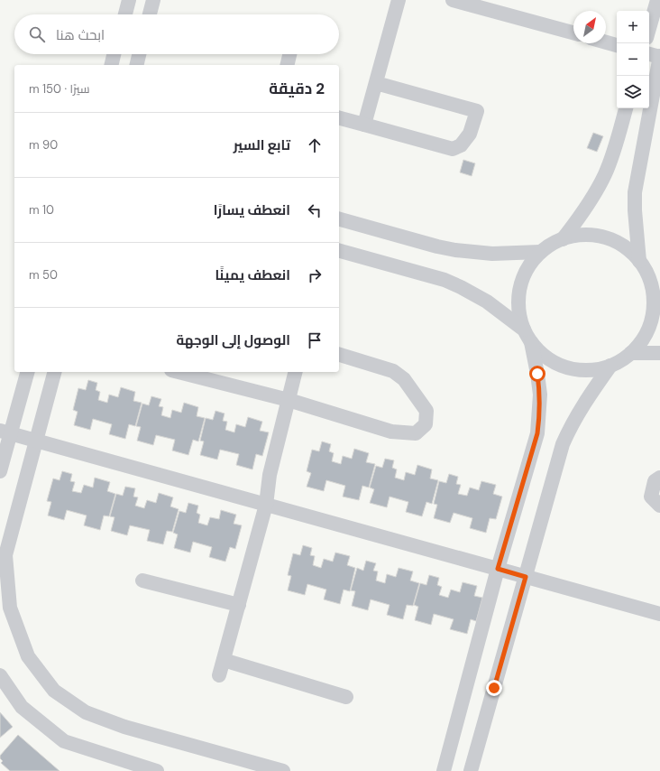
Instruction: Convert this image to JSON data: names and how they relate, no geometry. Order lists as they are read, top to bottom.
{
  "north": "top right",
  "page": {
    "map_buttons": ["+", "−"],
    "search": "ابحث هنا",
    "heading": ["2 دقيقة", "سيرًا · 150 m"],
    "list": [
      ["تابع السير", "90 m"],
      ["انعطف يسارًا", "10 m"],
      ["انعطف يمينًا", "50 m"],
      "الوصول إلى الوجهة"
    ]
  }
}
